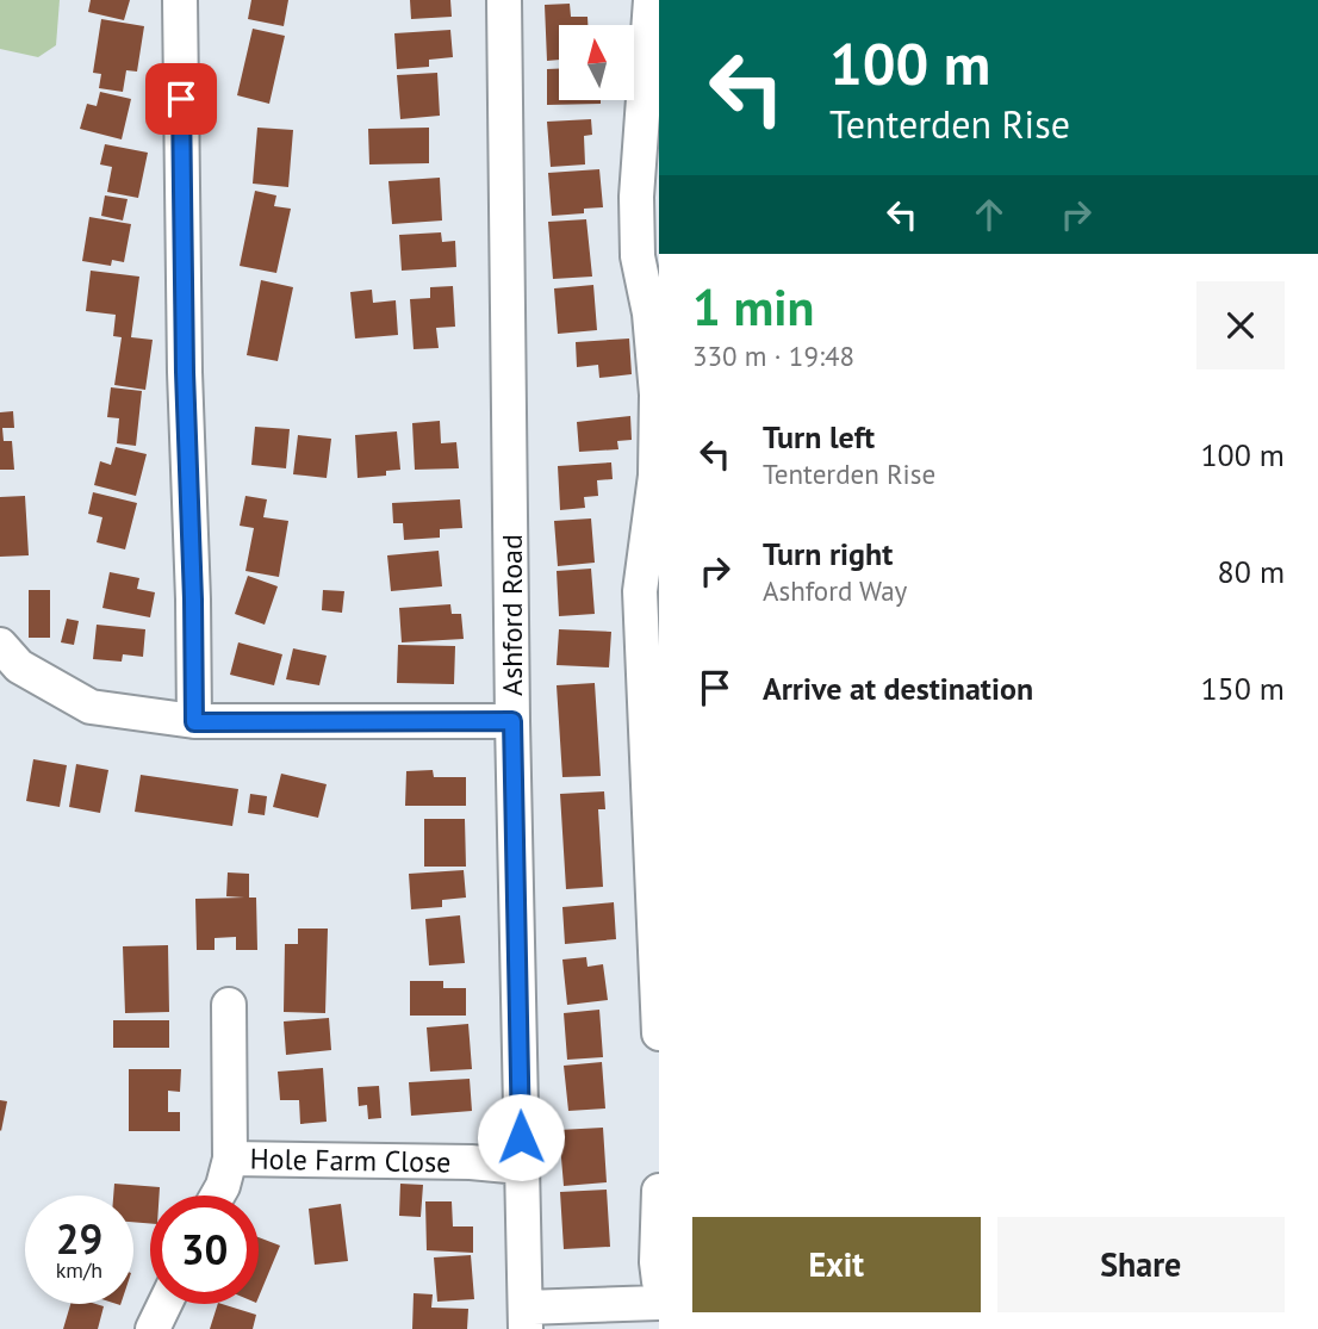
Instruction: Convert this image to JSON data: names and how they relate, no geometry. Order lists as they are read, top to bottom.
{
  "streets": {
    "street": ["Ashford Road", "Hole Farm Close"]
  },
  "crossings": [
    ["Ashford Road", "Hole Farm Close"]
  ],
  "north": "top",
  "page": {
    "turn": ["100 m", "Tenterden Rise"],
    "heading": ["1 min", "330 m · 19:48"],
    "list": [
      {
        "name": "Turn left",
        "note": "Tenterden Rise",
        "value": "100 m"
      },
      {
        "name": "Turn right",
        "note": "Ashford Way",
        "value": "80 m"
      },
      {
        "name": "Arrive at destination",
        "value": "150 m"
      }
    ],
    "speed": "29 km/h",
    "limit": "30",
    "buttons": ["Exit", "Share"]
  }
}
